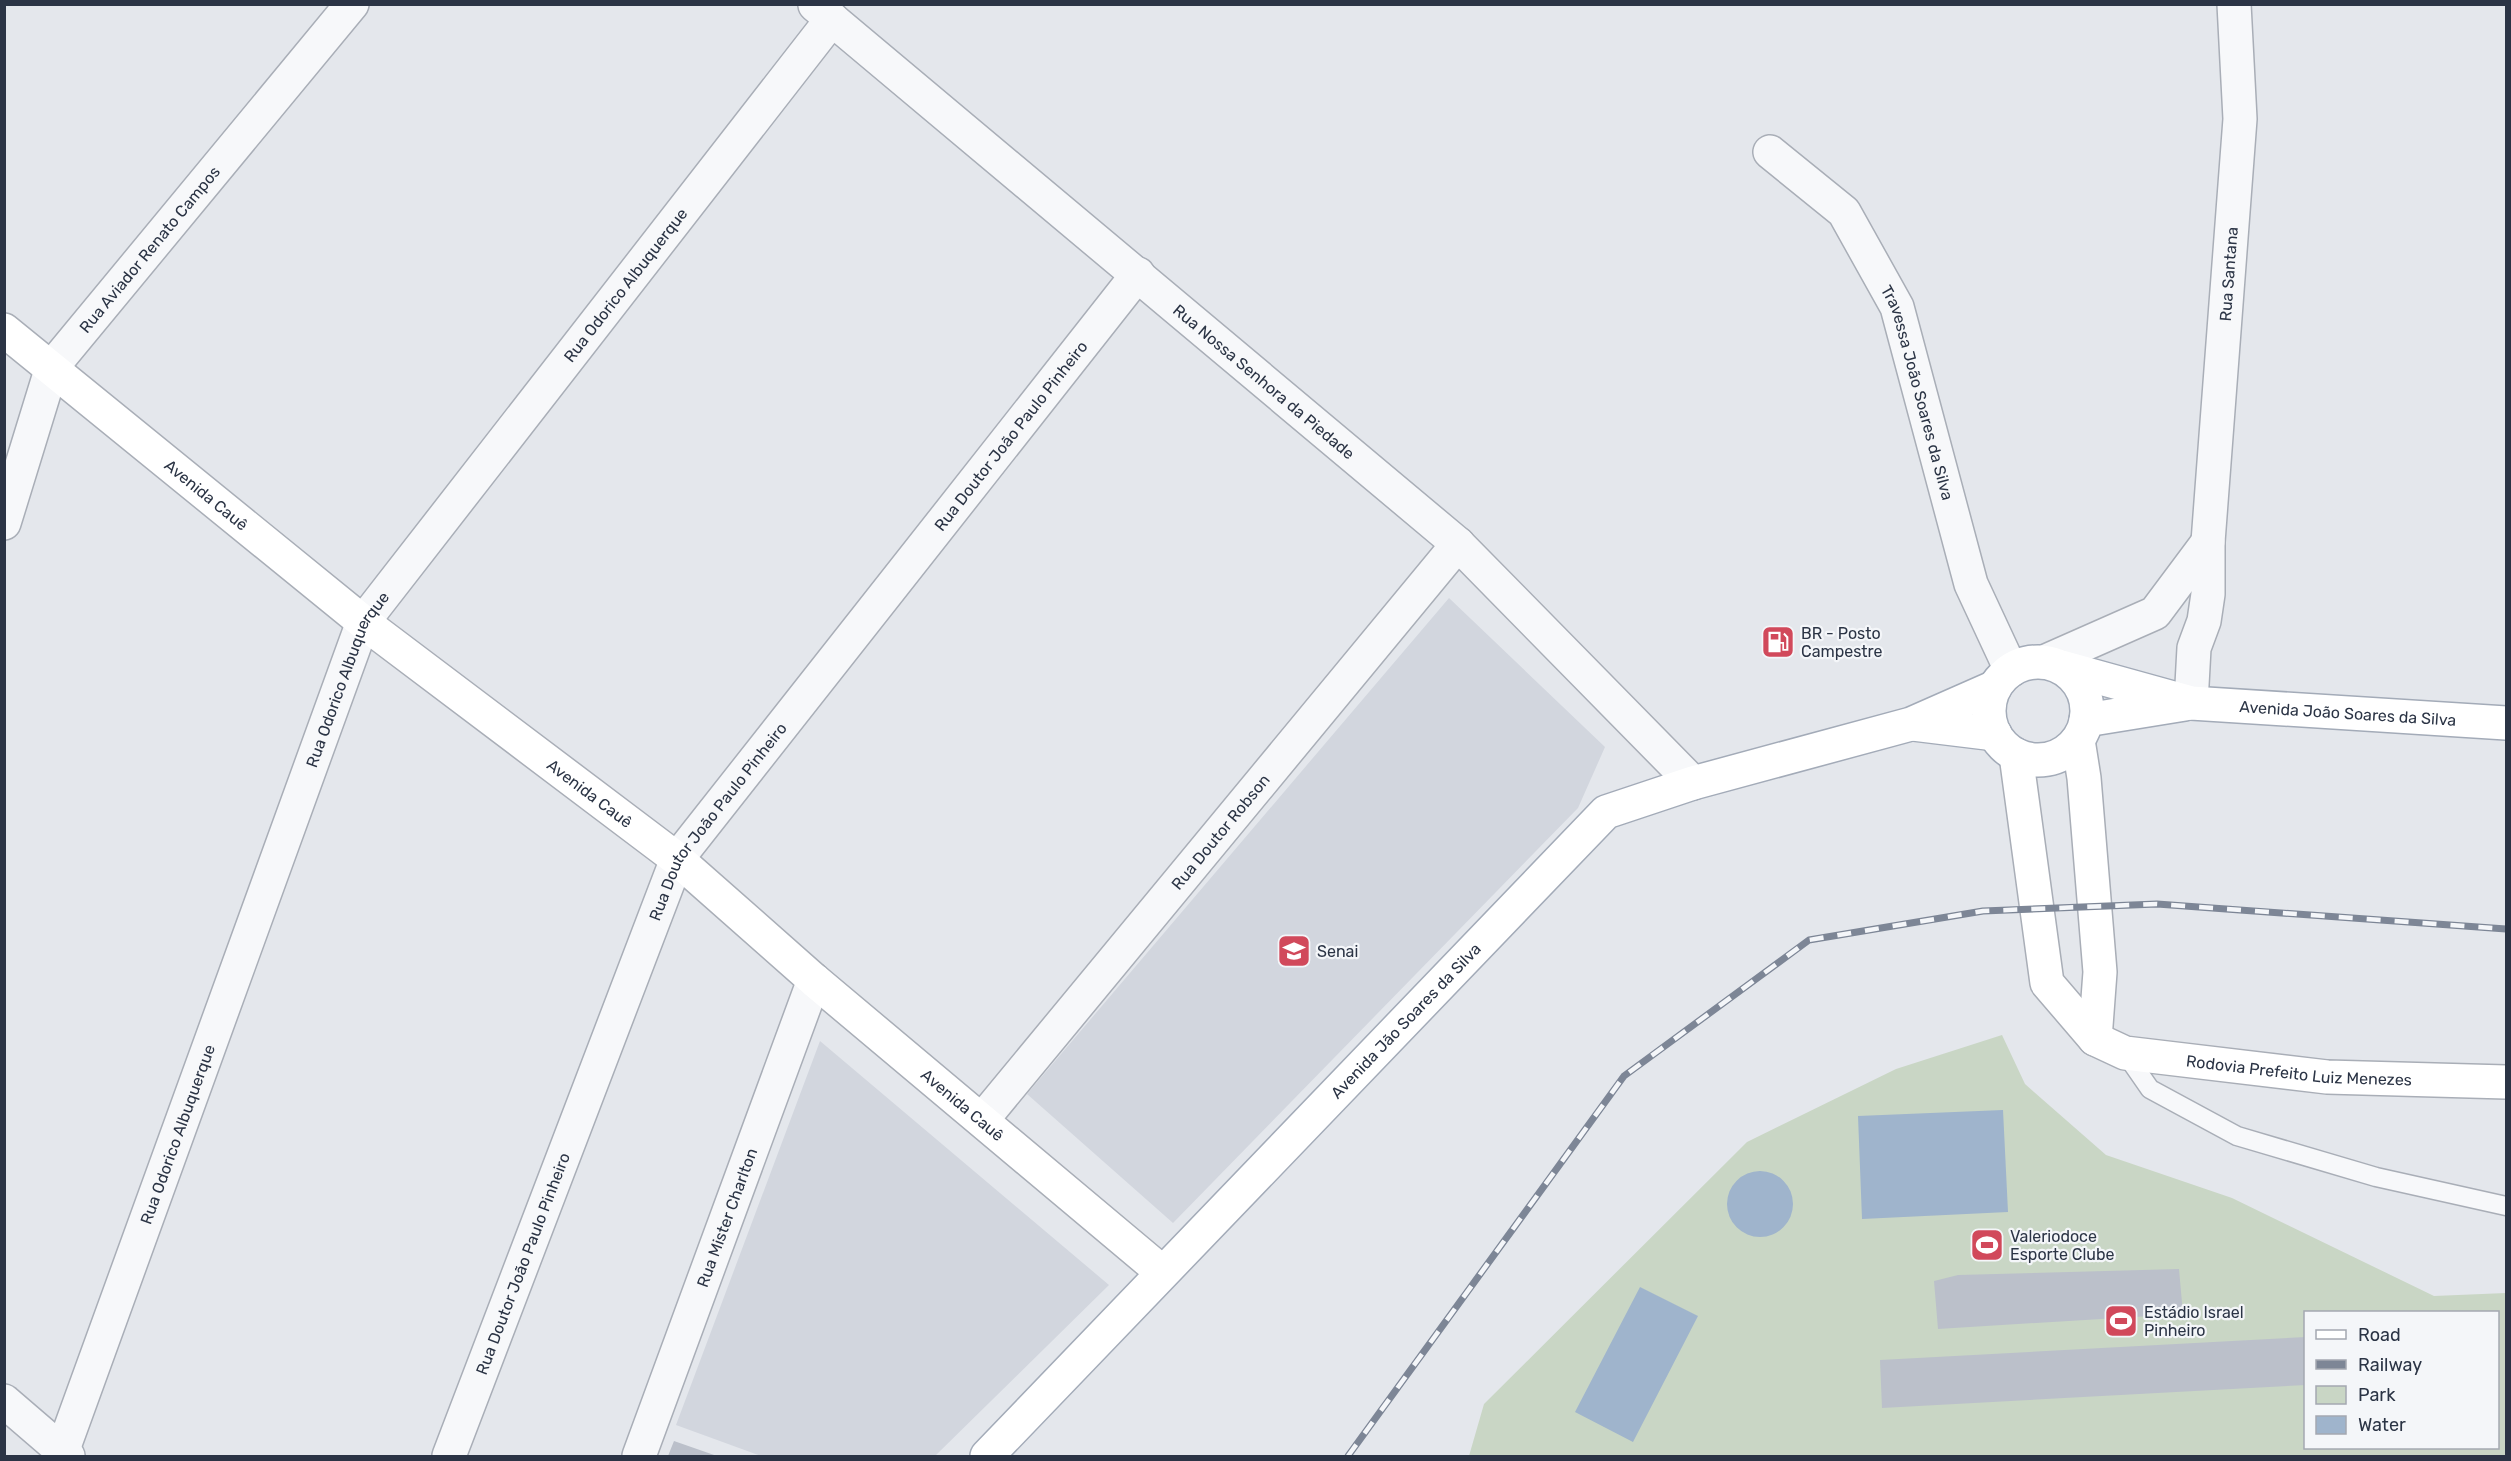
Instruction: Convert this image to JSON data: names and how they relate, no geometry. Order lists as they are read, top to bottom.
{
  "streets": {
    "main road": [
      "Avenida Cauê",
      "Avenida João Soares da Silva",
      "Avenida Jão Soares da Silva",
      "Rodovia Prefeito Luiz Menezes"
    ],
    "street": [
      "Rua Aviador Renato Campos",
      "Rua Santana",
      "Rua Odorico Albuquerque",
      "Rua Nossa Senhora da Piedade",
      "Travessa João Soares da Silva",
      "Rua Doutor João Paulo Pinheiro",
      "Rua Doutor Robson",
      "Rua Mister Charlton"
    ]
  },
  "crossings": [
    ["Rua Aviador Renato Campos", "Avenida Cauê"],
    ["Rua Santana", "Avenida João Soares da Silva"],
    ["Rua Odorico Albuquerque", "Rua Nossa Senhora da Piedade"],
    ["Rua Odorico Albuquerque", "Avenida Cauê"],
    ["Rua Nossa Senhora da Piedade", "Rua Doutor João Paulo Pinheiro"],
    ["Rua Nossa Senhora da Piedade", "Rua Doutor Robson"],
    ["Rua Nossa Senhora da Piedade", "Avenida Jão Soares da Silva"],
    ["Travessa João Soares da Silva", "Avenida João Soares da Silva"],
    ["Travessa João Soares da Silva", "Rodovia Prefeito Luiz Menezes"],
    ["Rua Doutor João Paulo Pinheiro", "Avenida Cauê"],
    ["Avenida Cauê", "Rua Doutor Robson"],
    ["Avenida Cauê", "Avenida Jão Soares da Silva"],
    ["Avenida Cauê", "Rua Mister Charlton"],
    ["Avenida João Soares da Silva", "Avenida Jão Soares da Silva"],
    ["Avenida João Soares da Silva", "Rodovia Prefeito Luiz Menezes"]
  ],
  "places": {
    "fuel station": ["BR - Posto Campestre"],
    "school or university": ["Senai"],
    "sports": ["Valeriodoce Esporte Clube", "Estádio Israel Pinheiro"]
  },
  "legend": [
    "Road",
    "Railway",
    "Park",
    "Water"
  ]
}
